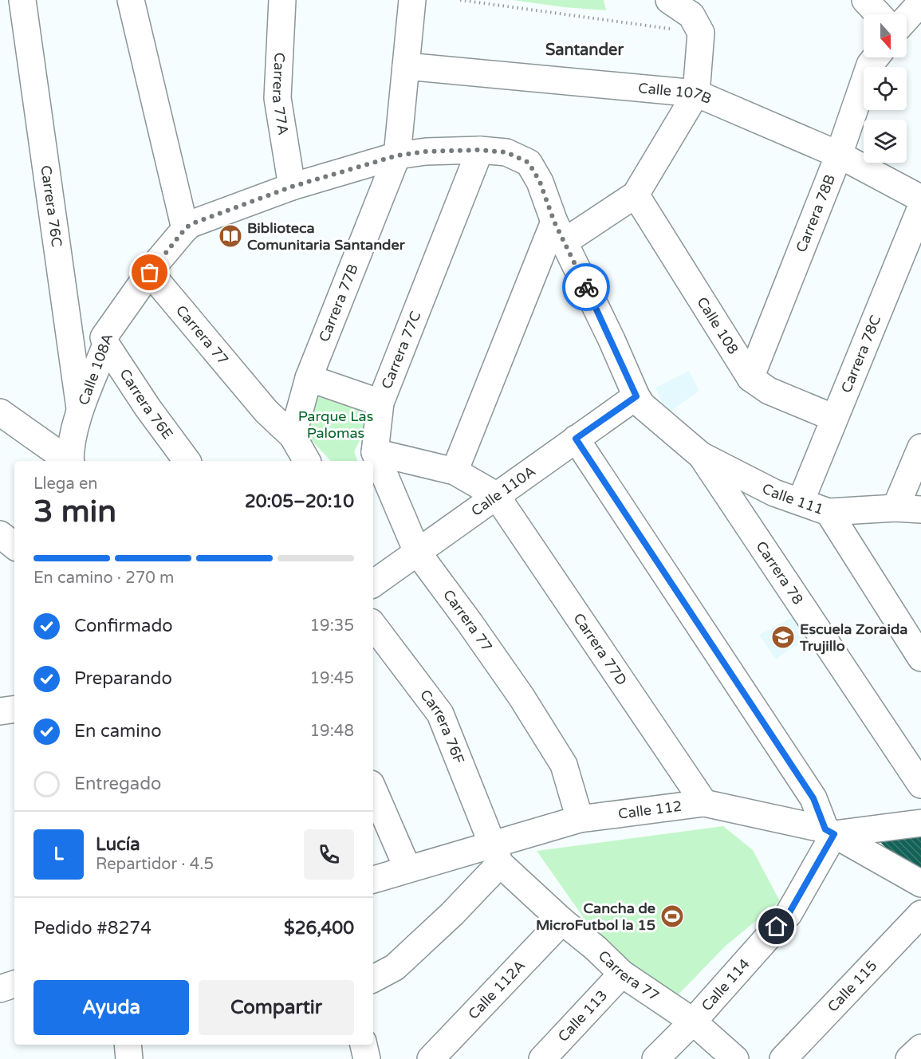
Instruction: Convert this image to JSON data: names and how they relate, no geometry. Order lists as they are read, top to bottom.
{
  "streets": {
    "street": [
      "Carrera 77A",
      "Calle 107B",
      "Carrera 76C",
      "Carrera 78B",
      "Carrera 77B",
      "Calle 108",
      "Carrera 77",
      "Carrera 77C",
      "Carrera 78C",
      "Calle 108A",
      "Carrera 76E",
      "Calle 110A",
      "Calle 111",
      "Carrera 78",
      "Carrera 77D",
      "Carrera 76F",
      "Calle 112",
      "Calle 114",
      "Calle 115",
      "Calle 112A",
      "Calle 113"
    ]
  },
  "crossings": [
    ["Carrera 77A", "Calle 108A"],
    ["Calle 107B", "Carrera 78B"],
    ["Calle 107B", "Carrera 77B"],
    ["Carrera 76C", "Calle 108A"],
    ["Carrera 78B", "Calle 108"],
    ["Carrera 77B", "Carrera 77"],
    ["Carrera 77B", "Calle 108A"],
    ["Calle 108", "Carrera 78C"],
    ["Carrera 77", "Carrera 77C"],
    ["Carrera 77", "Calle 108A"],
    ["Carrera 77", "Calle 110A"],
    ["Carrera 77", "Carrera 76F"],
    ["Carrera 77", "Calle 112"],
    ["Carrera 77", "Calle 114"],
    ["Carrera 77", "Calle 112A"],
    ["Carrera 77", "Calle 113"],
    ["Carrera 77C", "Calle 108A"],
    ["Carrera 77C", "Calle 110A"],
    ["Carrera 78C", "Calle 111"],
    ["Calle 108A", "Carrera 76E"],
    ["Calle 108A", "Calle 110A"],
    ["Calle 108A", "Calle 111"],
    ["Calle 108A", "Carrera 78"],
    ["Calle 110A", "Carrera 77D"],
    ["Calle 111", "Carrera 78"],
    ["Carrera 77D", "Calle 112"],
    ["Carrera 76F", "Calle 112"],
    ["Calle 112", "Calle 114"]
  ],
  "districts": ["Santander"],
  "parks": ["Parque Las Palomas"],
  "places": {
    "library": ["Biblioteca Comunitaria Santander"],
    "school or university": ["Escuela Zoraida Trujillo"],
    "sports": ["Cancha de MicroFutbol la 15"]
  },
  "north": "bottom",
  "page": {
    "heading": ["3 min", "Llega en", "20:05–20:10"],
    "panel": [
      "Lucía",
      "Repartidor · 4.5",
      "Pedido #8274",
      "$26,400"
    ],
    "bar": "En camino · 270 m",
    "list": [
      ["Confirmado", "19:35"],
      ["Preparando", "19:45"],
      ["En camino", "19:48"],
      "Entregado"
    ],
    "round": "L",
    "buttons": ["Ayuda", "Compartir"]
  }
}
